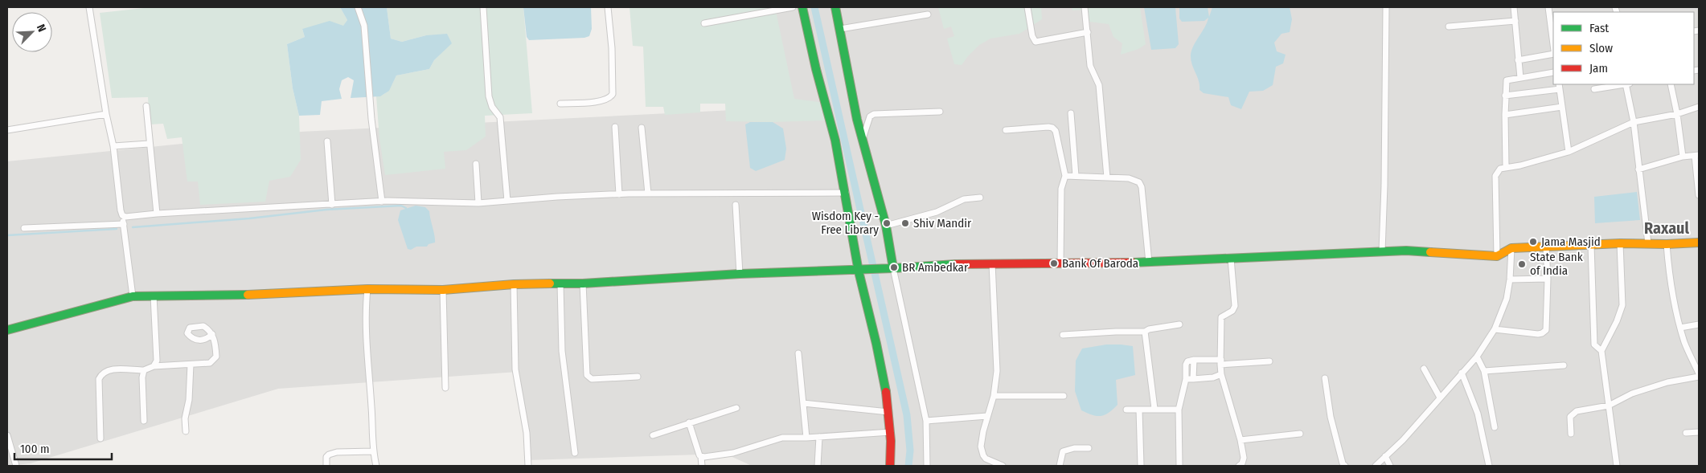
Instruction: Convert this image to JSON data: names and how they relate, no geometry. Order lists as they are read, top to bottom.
{
  "districts": ["Raxaul"],
  "places": [
    "Wisdom Key - Free Library",
    "Shiv Mandir",
    "Jama Masjid",
    "Bank Of Baroda",
    "State Bank of India",
    "BR Ambedkar"
  ],
  "legend": ["Fast", "Slow", "Jam"],
  "scale_bar": "100 m",
  "north": "top right"
}
